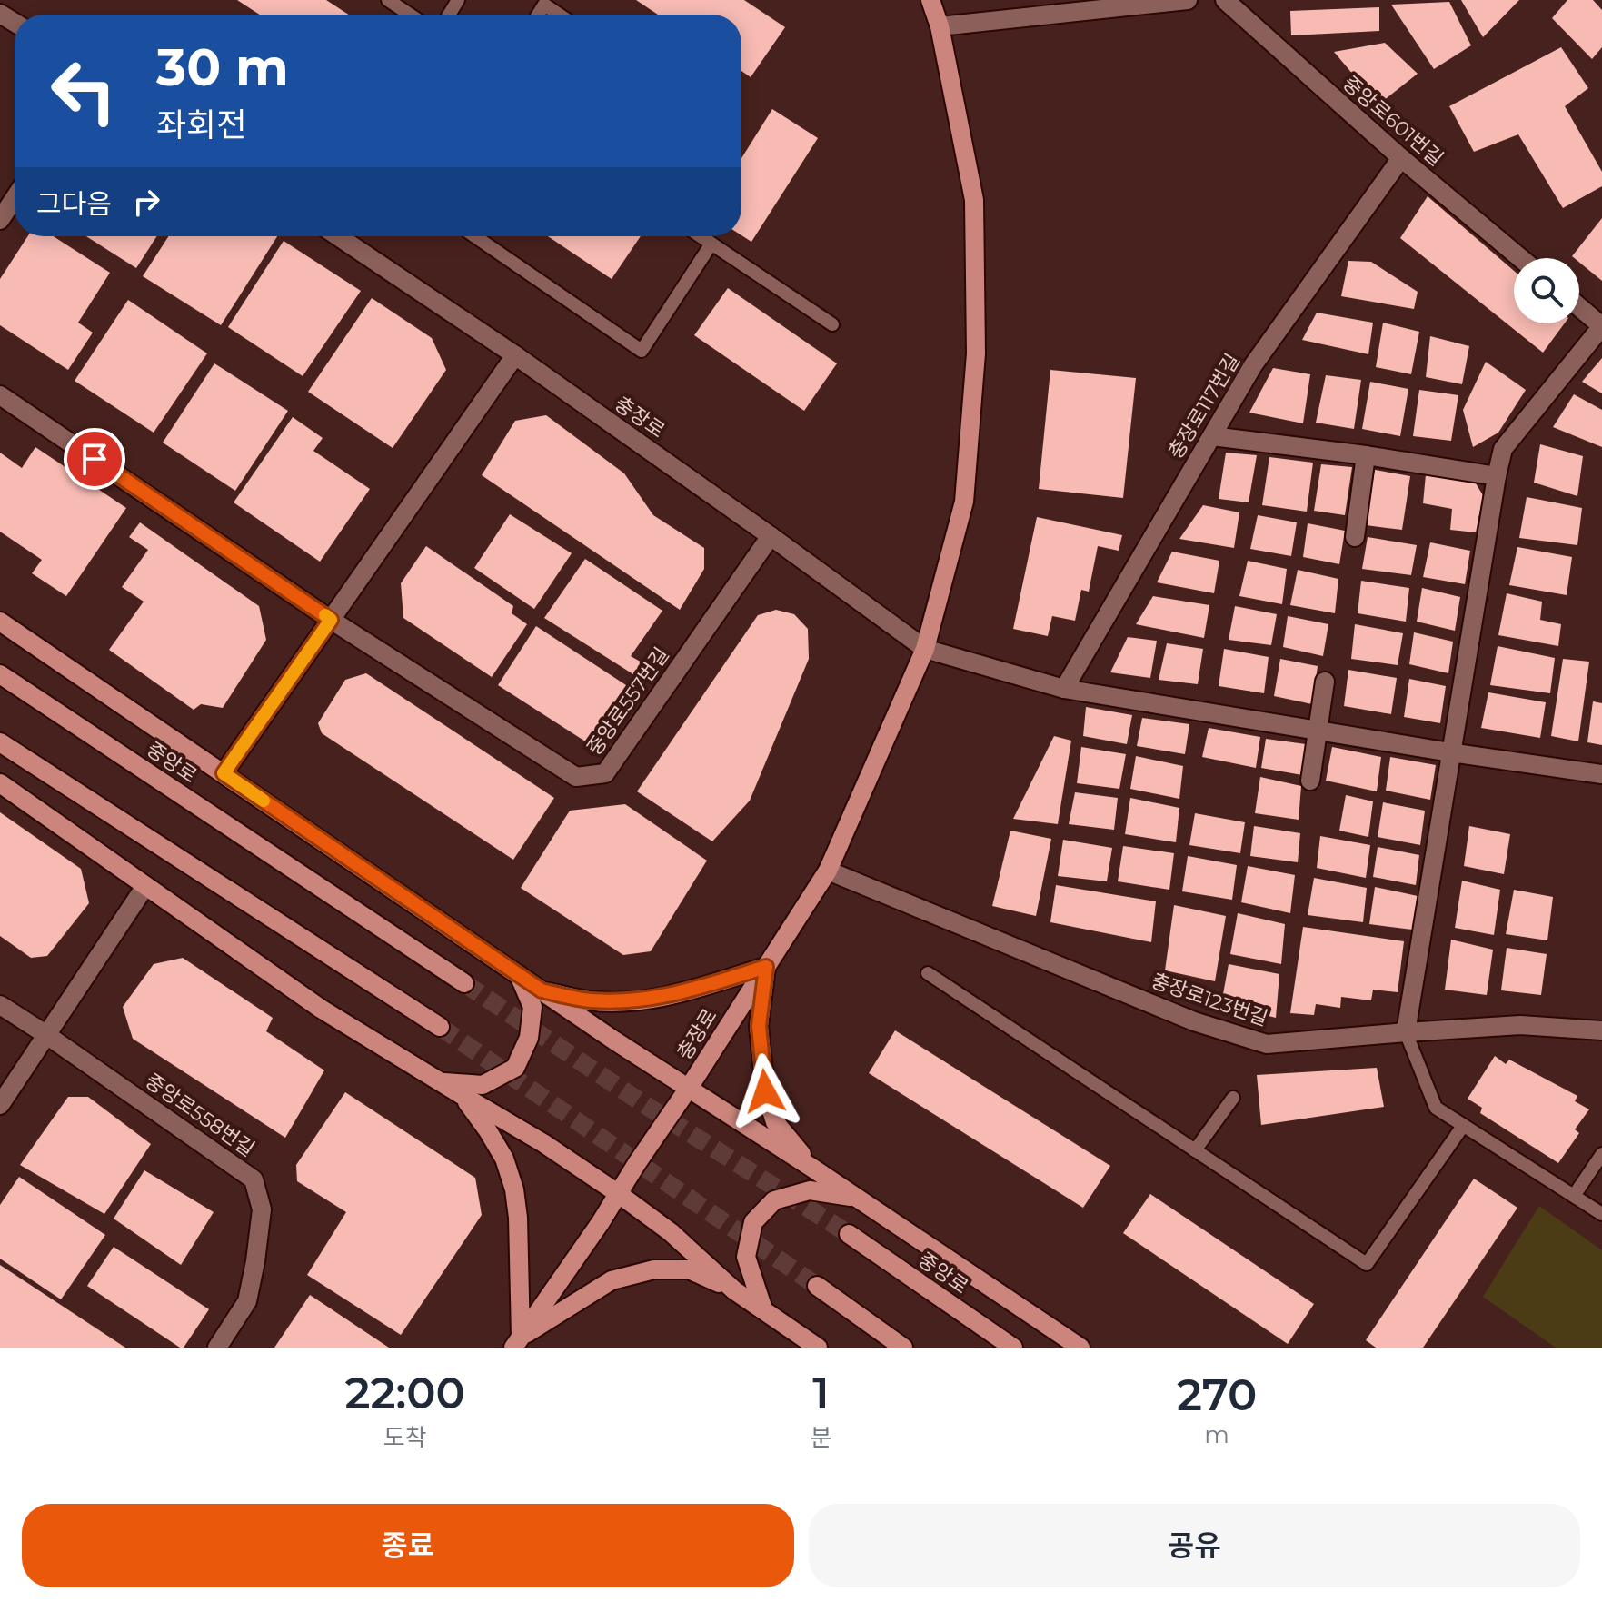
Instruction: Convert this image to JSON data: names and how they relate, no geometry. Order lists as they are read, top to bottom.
{
  "streets": {
    "main road": ["충장로", "중앙로"],
    "street": [
      "중앙로601번길",
      "충장로117번길",
      "중앙로557번길",
      "충장로123번길",
      "중앙로558번길"
    ]
  },
  "crossings": [
    ["중앙로601번길", "충장로117번길"],
    ["충장로", "중앙로557번길"],
    ["충장로", "충장로123번길"]
  ],
  "page": {
    "turn": ["30 m", "좌회전"],
    "then": "그다음",
    "eta": [
      "22:00",
      "도착",
      "1",
      "분",
      "270",
      "m"
    ],
    "buttons": ["종료", "공유"]
  }
}
